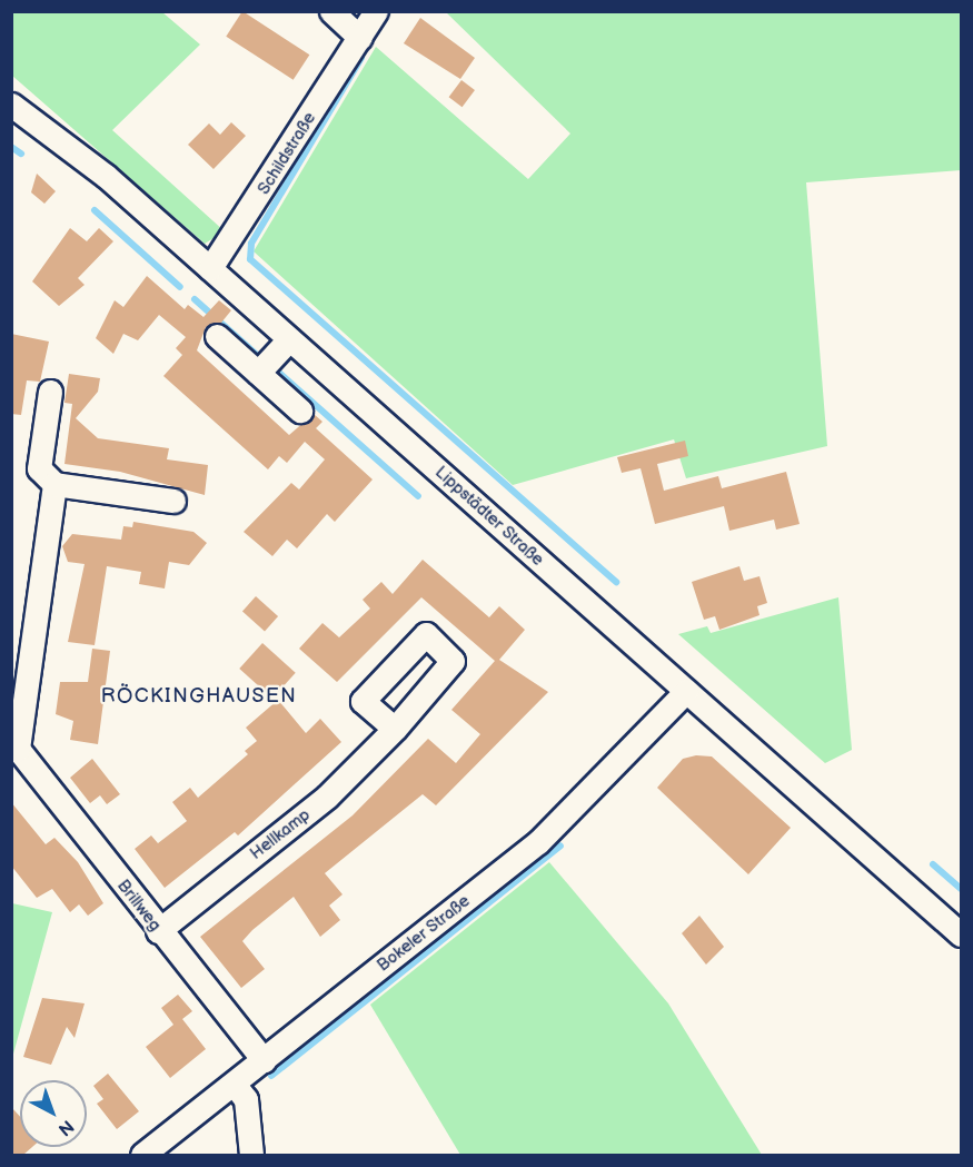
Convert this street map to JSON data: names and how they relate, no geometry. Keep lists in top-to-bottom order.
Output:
{
  "streets": {
    "street": [
      "Schildstraße",
      "Lippstädter Straße",
      "Hellkamp",
      "Brillweg",
      "Bokeler Straße"
    ]
  },
  "crossings": [
    ["Schildstraße", "Lippstädter Straße"],
    ["Lippstädter Straße", "Bokeler Straße"],
    ["Hellkamp", "Brillweg"],
    ["Brillweg", "Bokeler Straße"]
  ],
  "districts": ["RÖCKINGHAUSEN"],
  "north": "bottom right"
}
